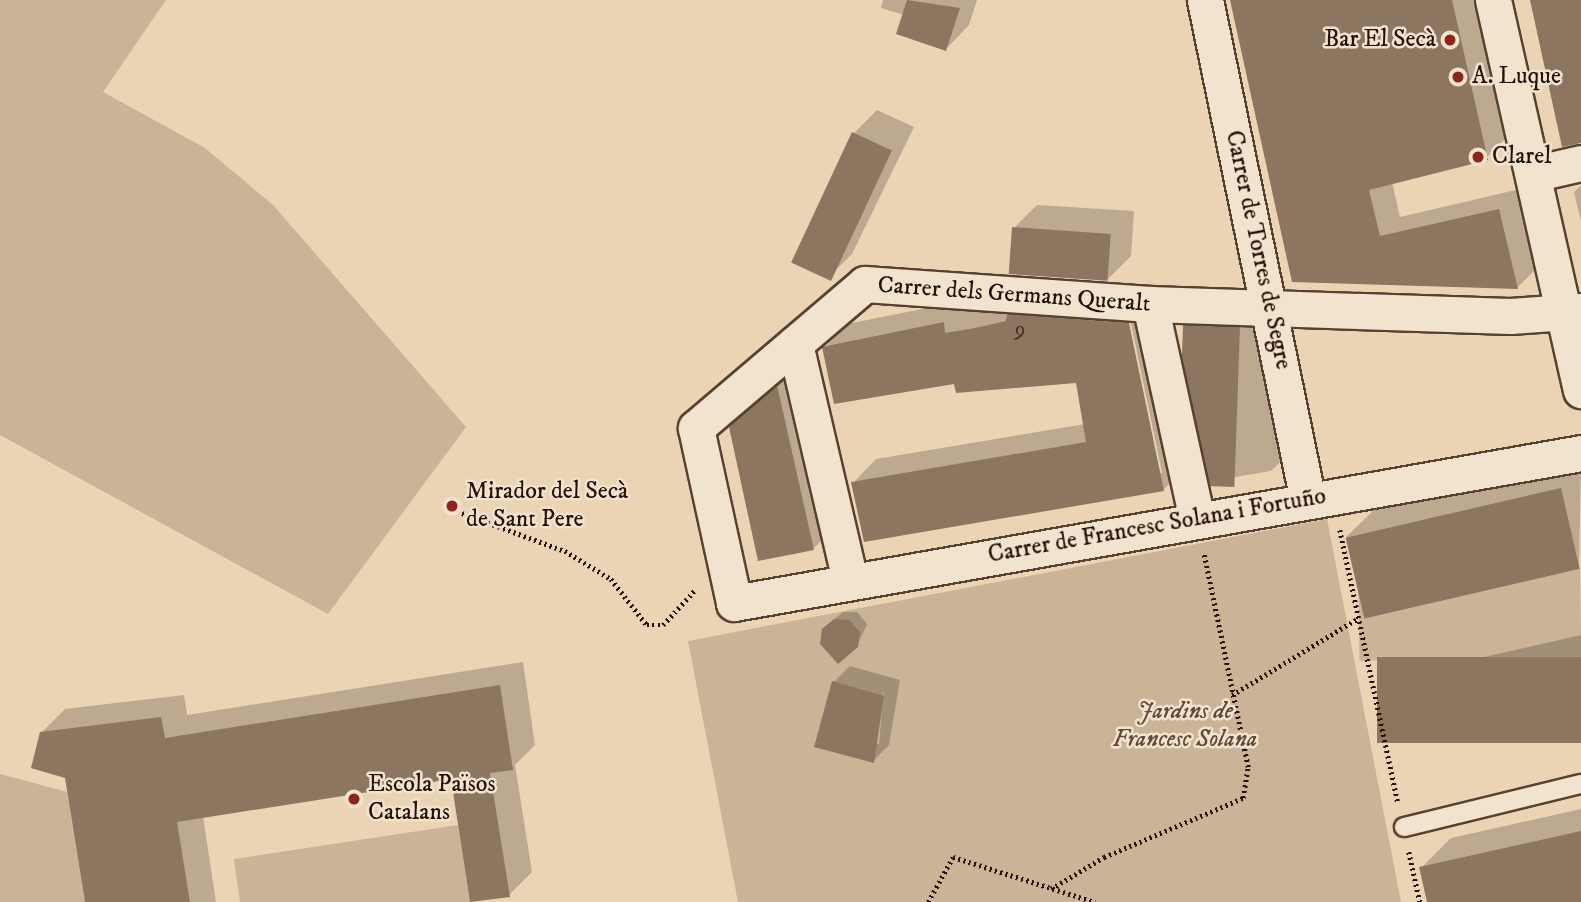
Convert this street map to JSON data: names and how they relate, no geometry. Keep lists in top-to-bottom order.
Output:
{
  "streets": {
    "street": ["Carrer de Torres de Segre", "Carrer dels Germans Queralt", "Carrer de Francesc Solana i Fortuño"]
  },
  "crossings": [
    ["Carrer de Torres de Segre", "Carrer dels Germans Queralt"],
    ["Carrer de Torres de Segre", "Carrer de Francesc Solana i Fortuño"],
    ["Carrer dels Germans Queralt", "Carrer de Francesc Solana i Fortuño"]
  ],
  "parks": ["Jardins de Francesc Solana"],
  "places": [
    "Bar El Secà",
    "A. Luque",
    "Clarel",
    "Mirador del Secà de Sant Pere",
    "Escola Països Catalans"
  ],
  "house_numbers": ["9"]
}
